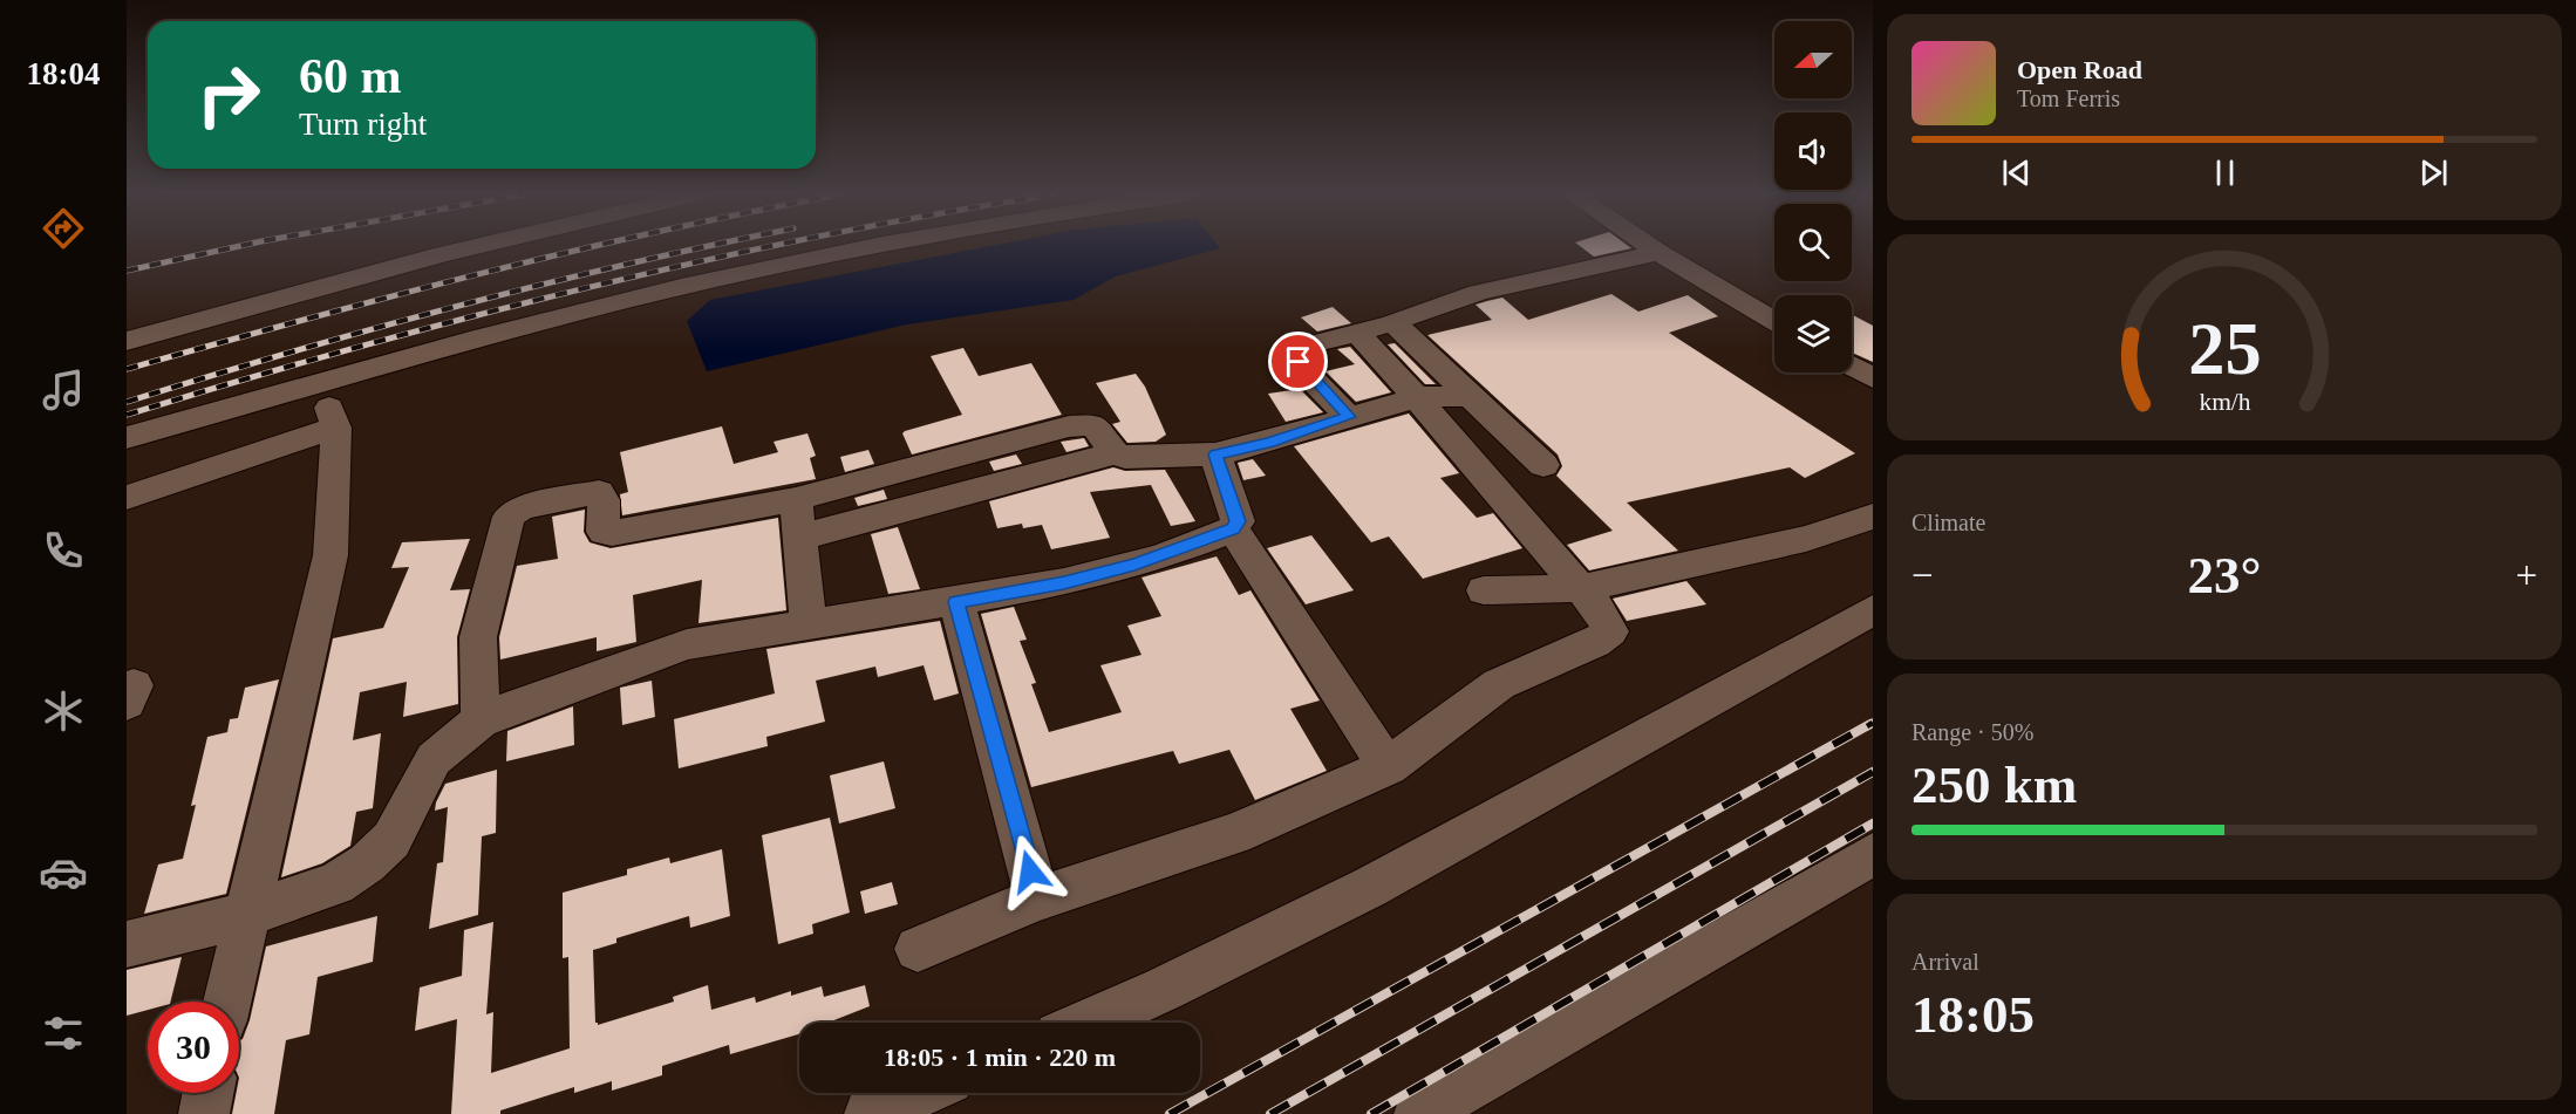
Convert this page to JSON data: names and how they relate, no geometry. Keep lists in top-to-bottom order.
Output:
{
  "north": "left",
  "page": {
    "tabs": "18:04",
    "turn": ["60 m", "Turn right"],
    "song": ["Open Road", "Tom Ferris"],
    "tile": [
      "Climate",
      ["Range · 50%", "250 km"],
      ["Arrival", "18:05"]
    ],
    "heat": ["−", "23°", "+"],
    "limit": "30",
    "trip": "18:05 · 1 min · 220 m",
    "gauge": ["25", "km/h"]
  }
}
